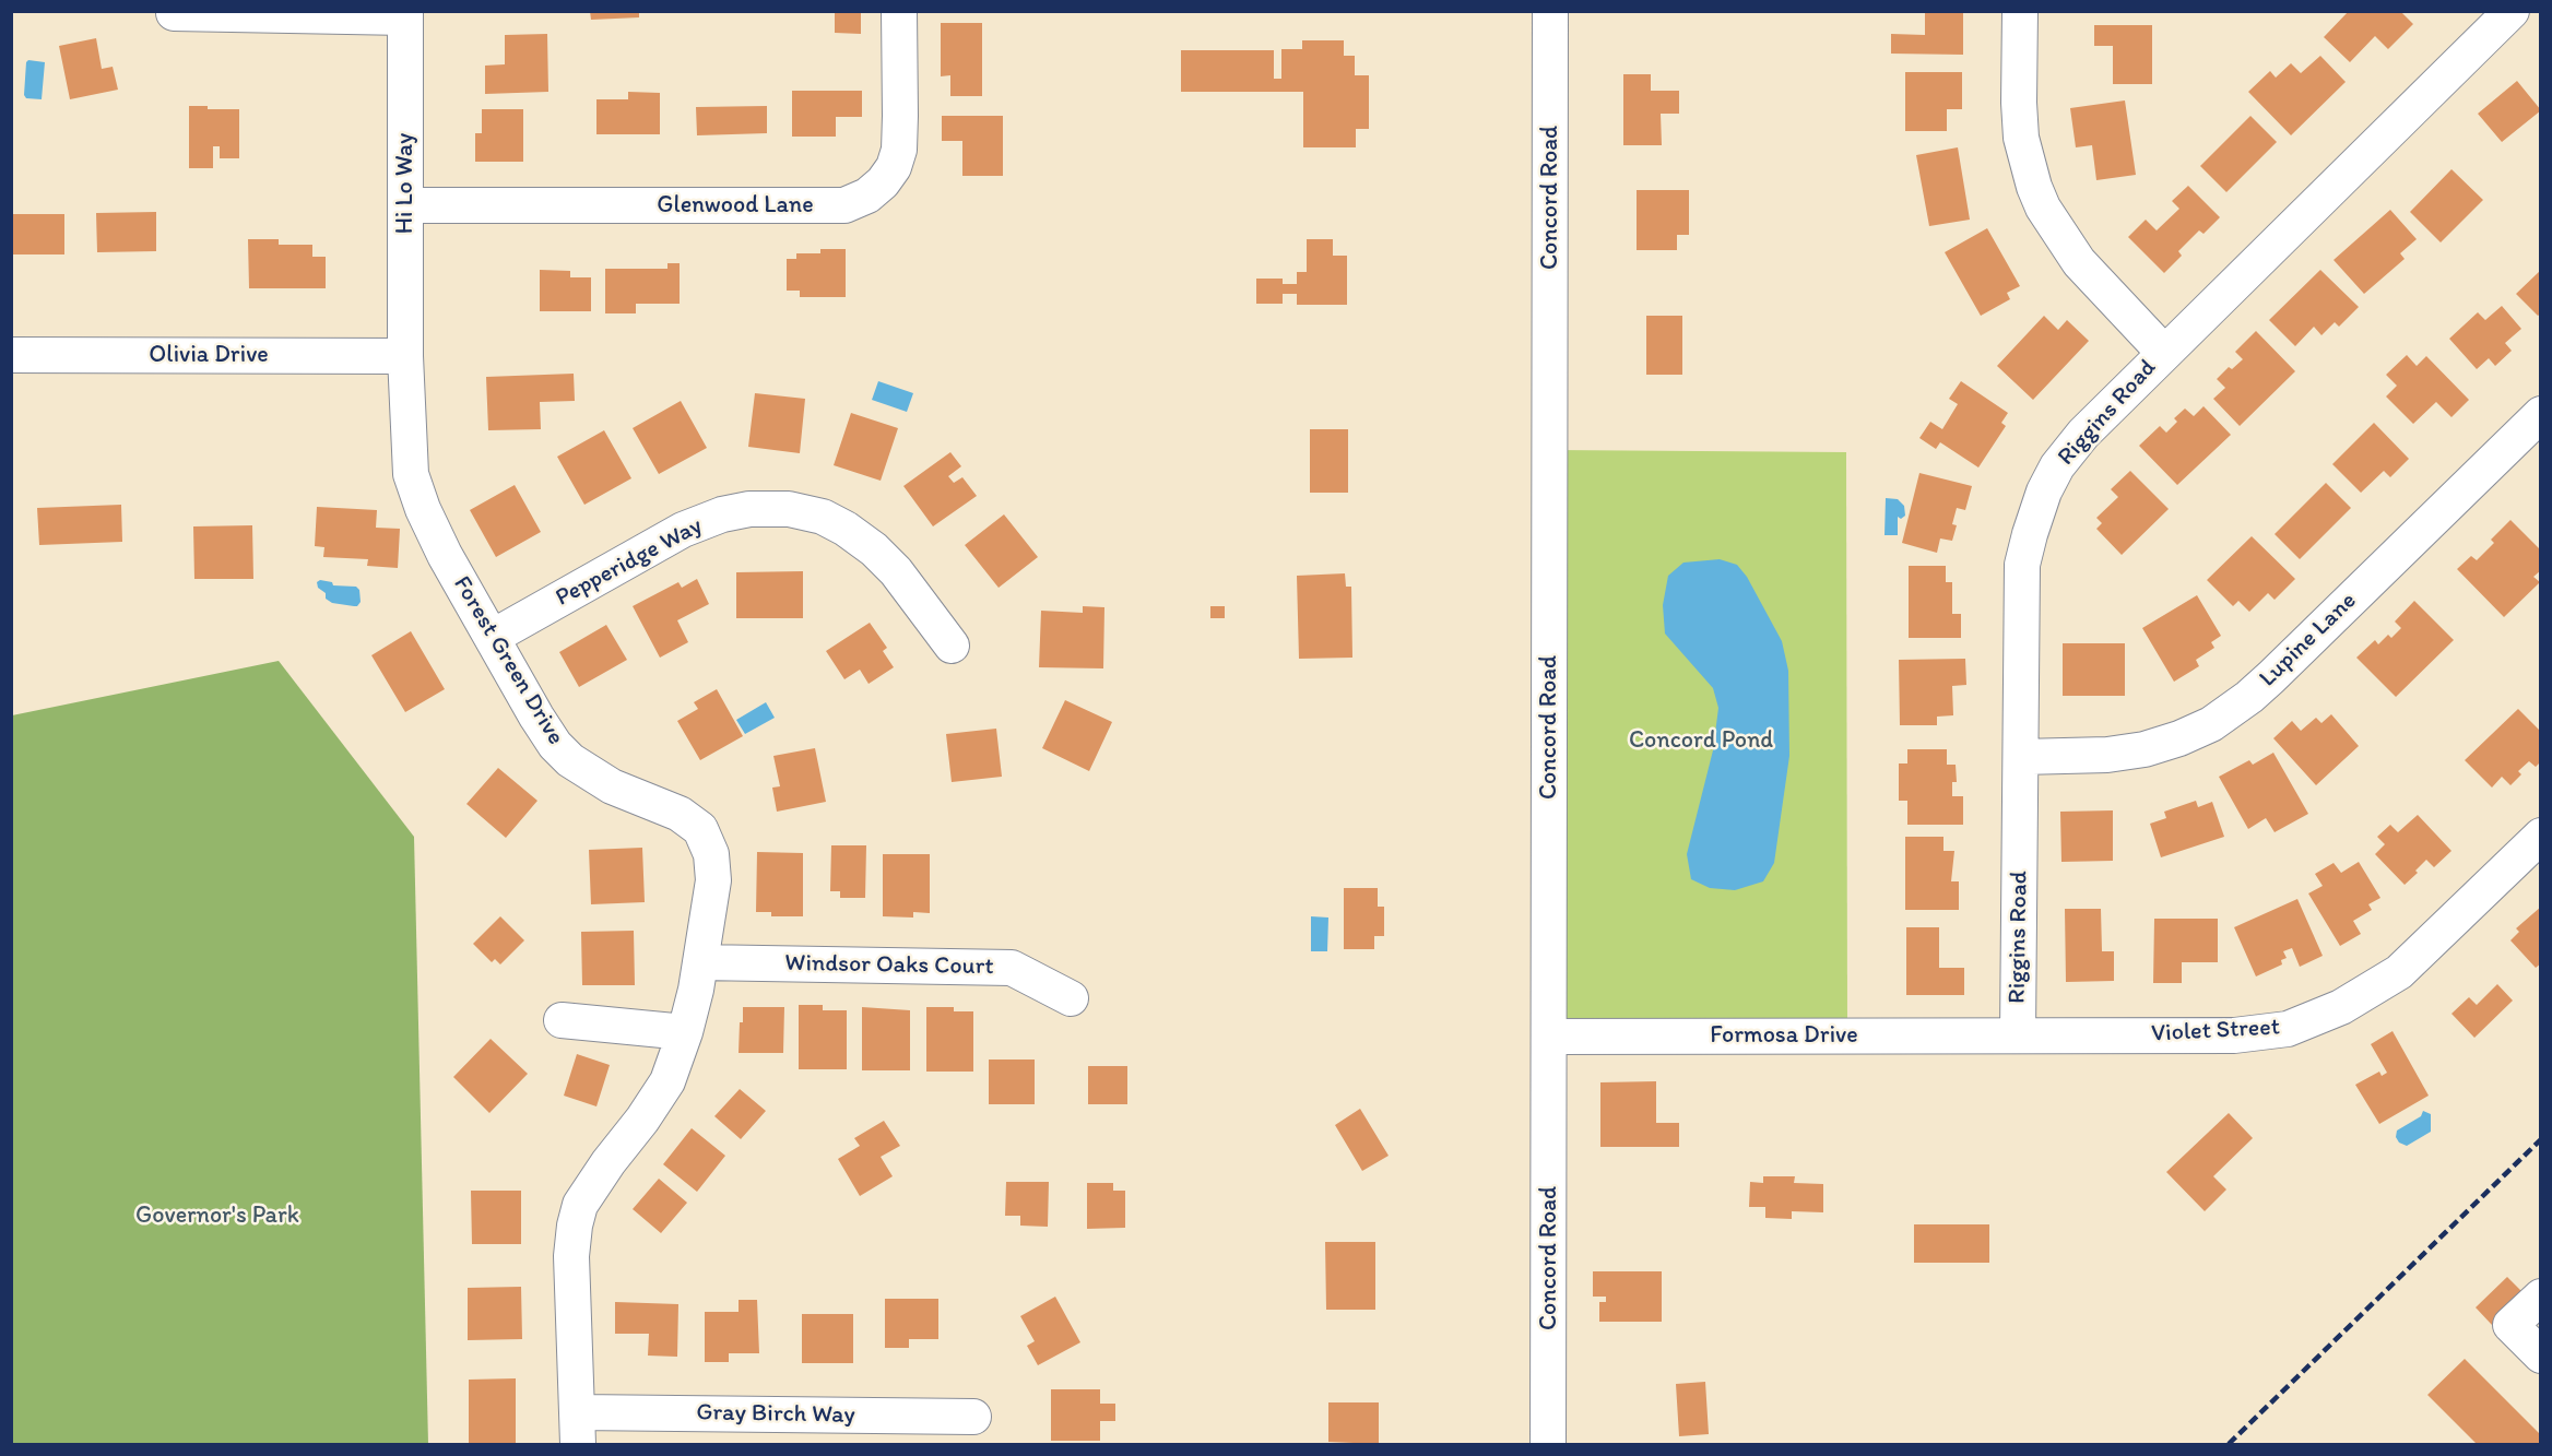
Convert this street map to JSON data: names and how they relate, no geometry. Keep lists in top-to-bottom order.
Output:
{
  "streets": {
    "street": [
      "Hi Lo Way",
      "Concord Road",
      "Glenwood Lane",
      "Olivia Drive",
      "Riggins Road",
      "Pepperidge Way",
      "Lupine Lane",
      "Forest Green Drive",
      "Windsor Oaks Court",
      "Violet Street",
      "Formosa Drive",
      "Gray Birch Way"
    ]
  },
  "crossings": [
    ["Hi Lo Way", "Glenwood Lane"],
    ["Hi Lo Way", "Olivia Drive"],
    ["Hi Lo Way", "Forest Green Drive"],
    ["Concord Road", "Formosa Drive"],
    ["Olivia Drive", "Forest Green Drive"],
    ["Riggins Road", "Lupine Lane"],
    ["Riggins Road", "Violet Street"],
    ["Riggins Road", "Formosa Drive"],
    ["Pepperidge Way", "Forest Green Drive"],
    ["Forest Green Drive", "Windsor Oaks Court"],
    ["Forest Green Drive", "Gray Birch Way"],
    ["Violet Street", "Formosa Drive"]
  ],
  "parks": ["Concord Pond", "Governor's Park"]
}
